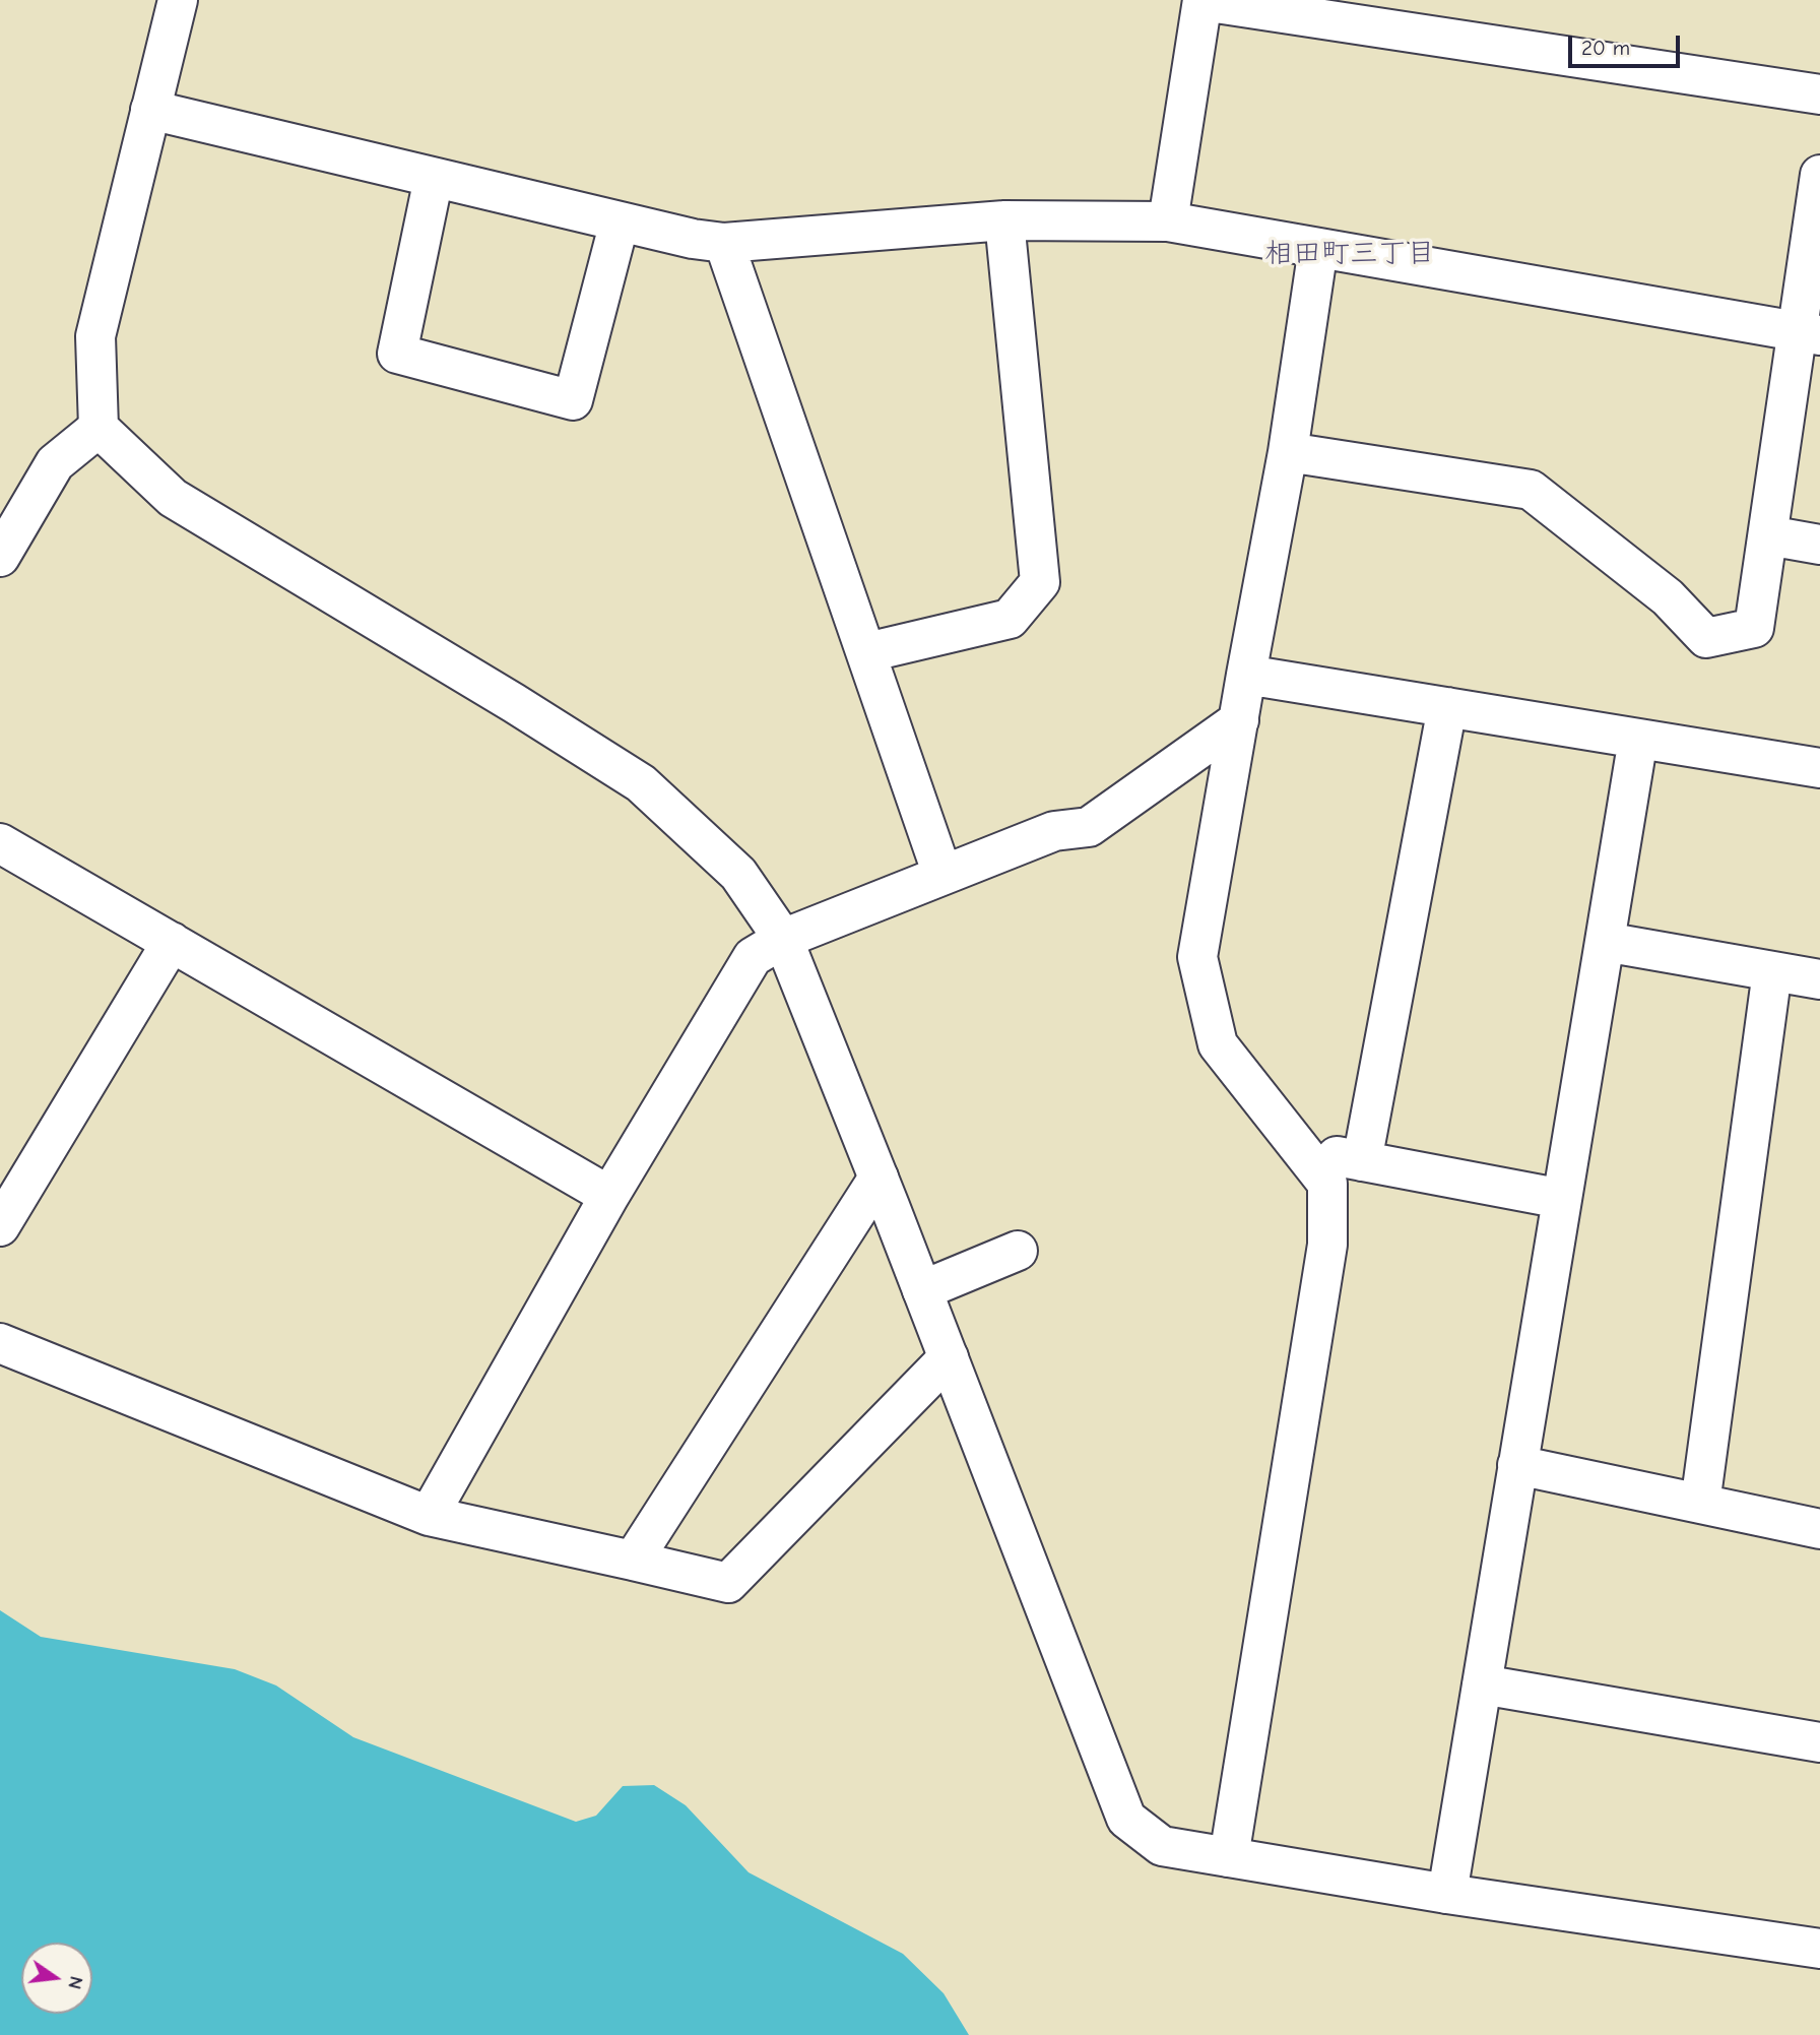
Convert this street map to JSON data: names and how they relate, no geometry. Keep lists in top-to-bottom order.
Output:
{
  "districts": ["相田町三丁目"],
  "scale_bar": "20 m",
  "north": "right"
}
